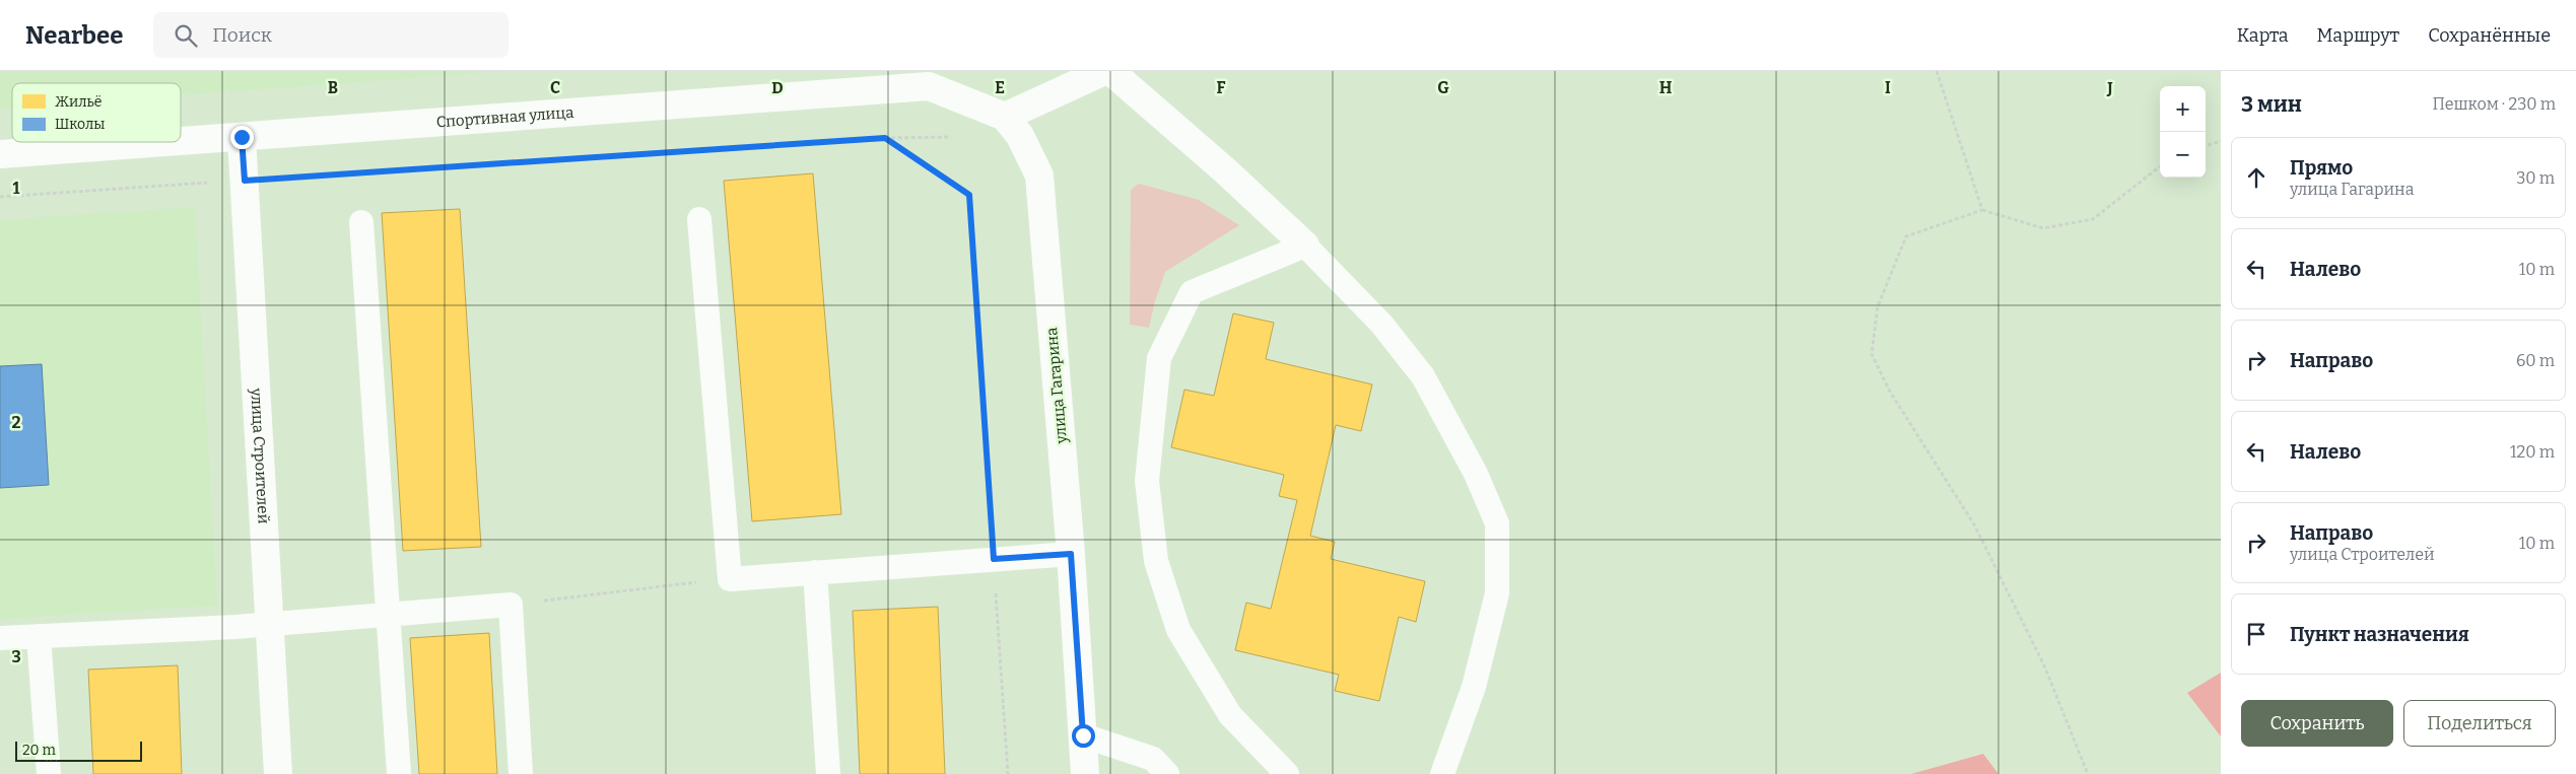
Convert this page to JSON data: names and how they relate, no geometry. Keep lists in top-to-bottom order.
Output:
{
  "streets": {
    "street": ["Спортивная улица", "улица Гагарина", "улица Строителей"]
  },
  "crossings": [
    ["Спортивная улица", "улица Гагарина"],
    ["Спортивная улица", "улица Строителей"]
  ],
  "legend": ["Жильё", "Школы"],
  "scale_bar": "20 m",
  "page": {
    "header": "Nearbee",
    "search": "Поиск",
    "nav": ["Карта", "Маршрут", "Сохранённые"],
    "heading": ["3 мин", "Пешком · 230 m"],
    "map_buttons": ["+", "−"],
    "list": [
      ["Прямо", "улица Гагарина", "30 m"],
      ["Налево", "10 m"],
      ["Направо", "60 m"],
      ["Налево", "120 m"],
      ["Направо", "улица Строителей", "10 m"],
      "Пункт назначения"
    ],
    "buttons": ["Сохранить", "Поделиться"],
    "scale": "20 m"
  },
  "grid": {
    "columns": [
      "B",
      "C",
      "D",
      "E",
      "F",
      "G",
      "H",
      "I",
      "J"
    ],
    "rows": ["1", "2", "3"]
  }
}
